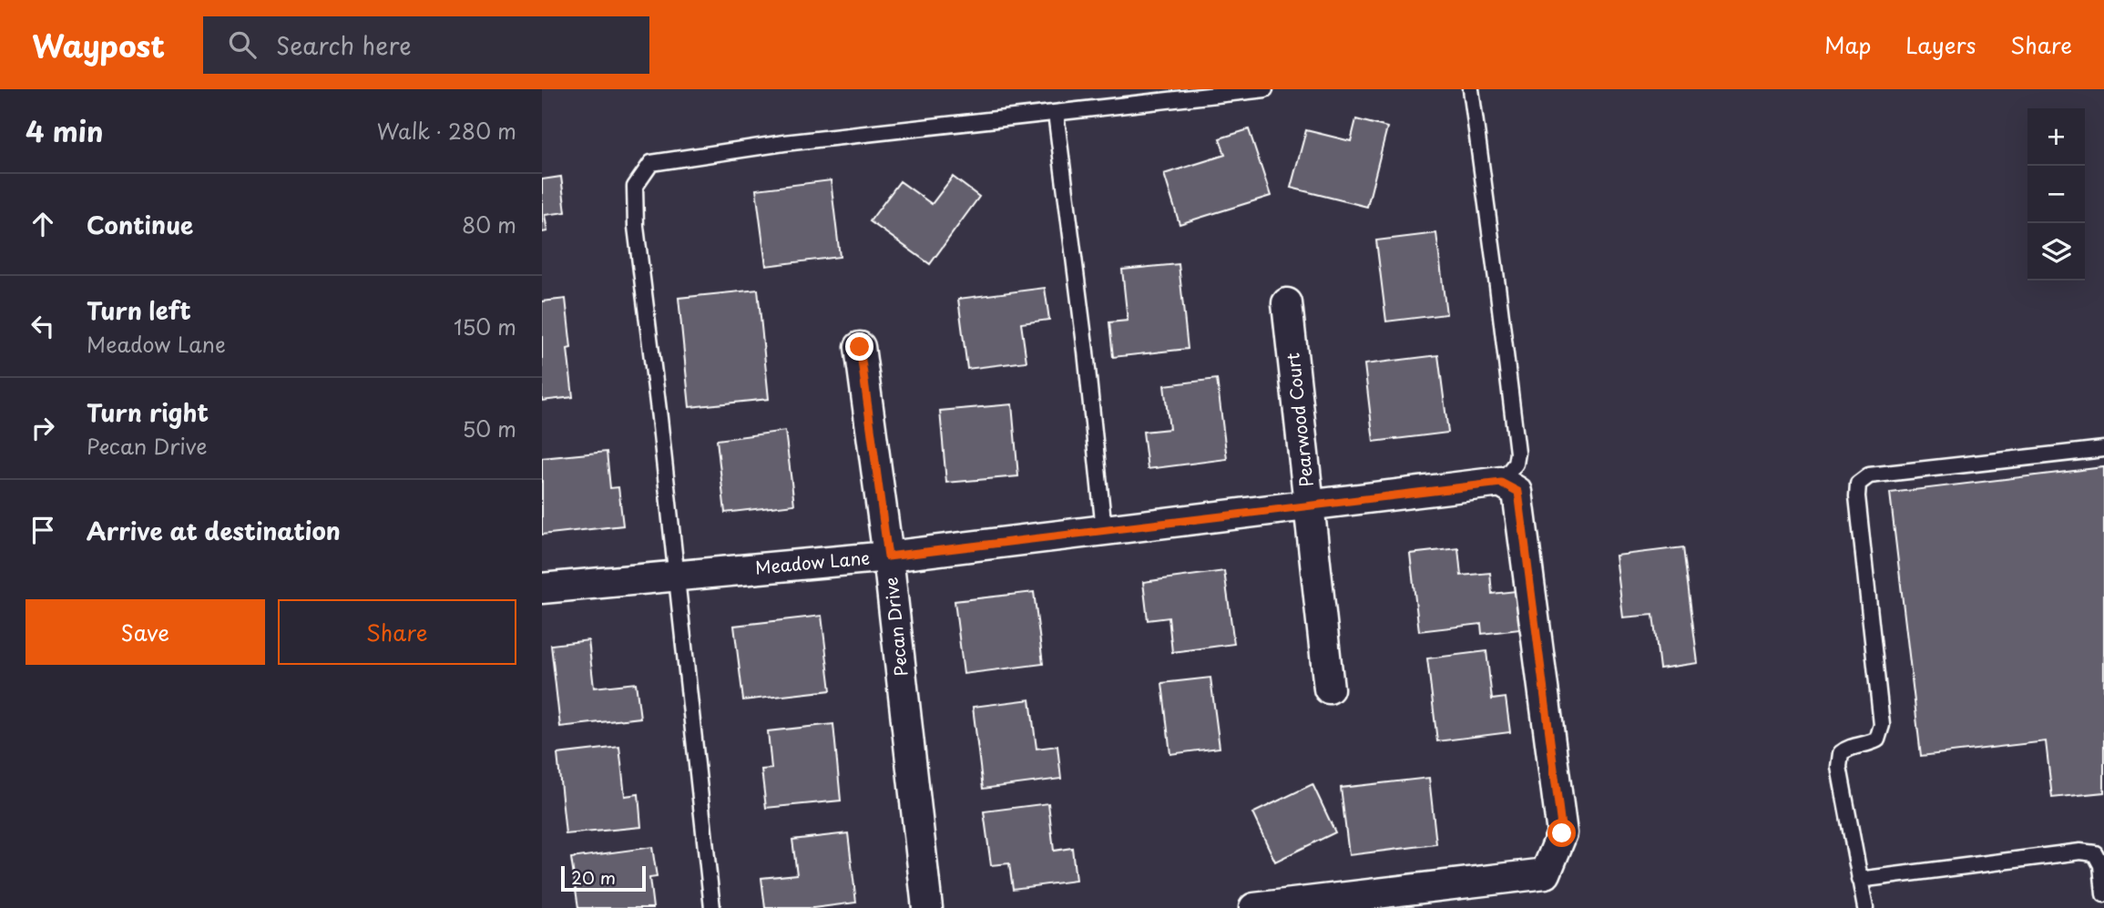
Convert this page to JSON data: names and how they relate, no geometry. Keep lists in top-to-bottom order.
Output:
{
  "streets": {
    "street": ["Pearwood Court", "Meadow Lane", "Pecan Drive"]
  },
  "crossings": [
    ["Pearwood Court", "Meadow Lane"],
    ["Meadow Lane", "Pecan Drive"]
  ],
  "scale_bar": "20 m",
  "page": {
    "header": "Waypost",
    "search": "Search here",
    "nav": ["Map", "Layers", "Share"],
    "heading": ["4 min", "Walk · 280 m"],
    "map_buttons": ["+", "−"],
    "list": [
      ["Continue", "80 m"],
      ["Turn left", "Meadow Lane", "150 m"],
      ["Turn right", "Pecan Drive", "50 m"],
      "Arrive at destination"
    ],
    "buttons": ["Save", "Share"],
    "scale": "20 m"
  }
}
